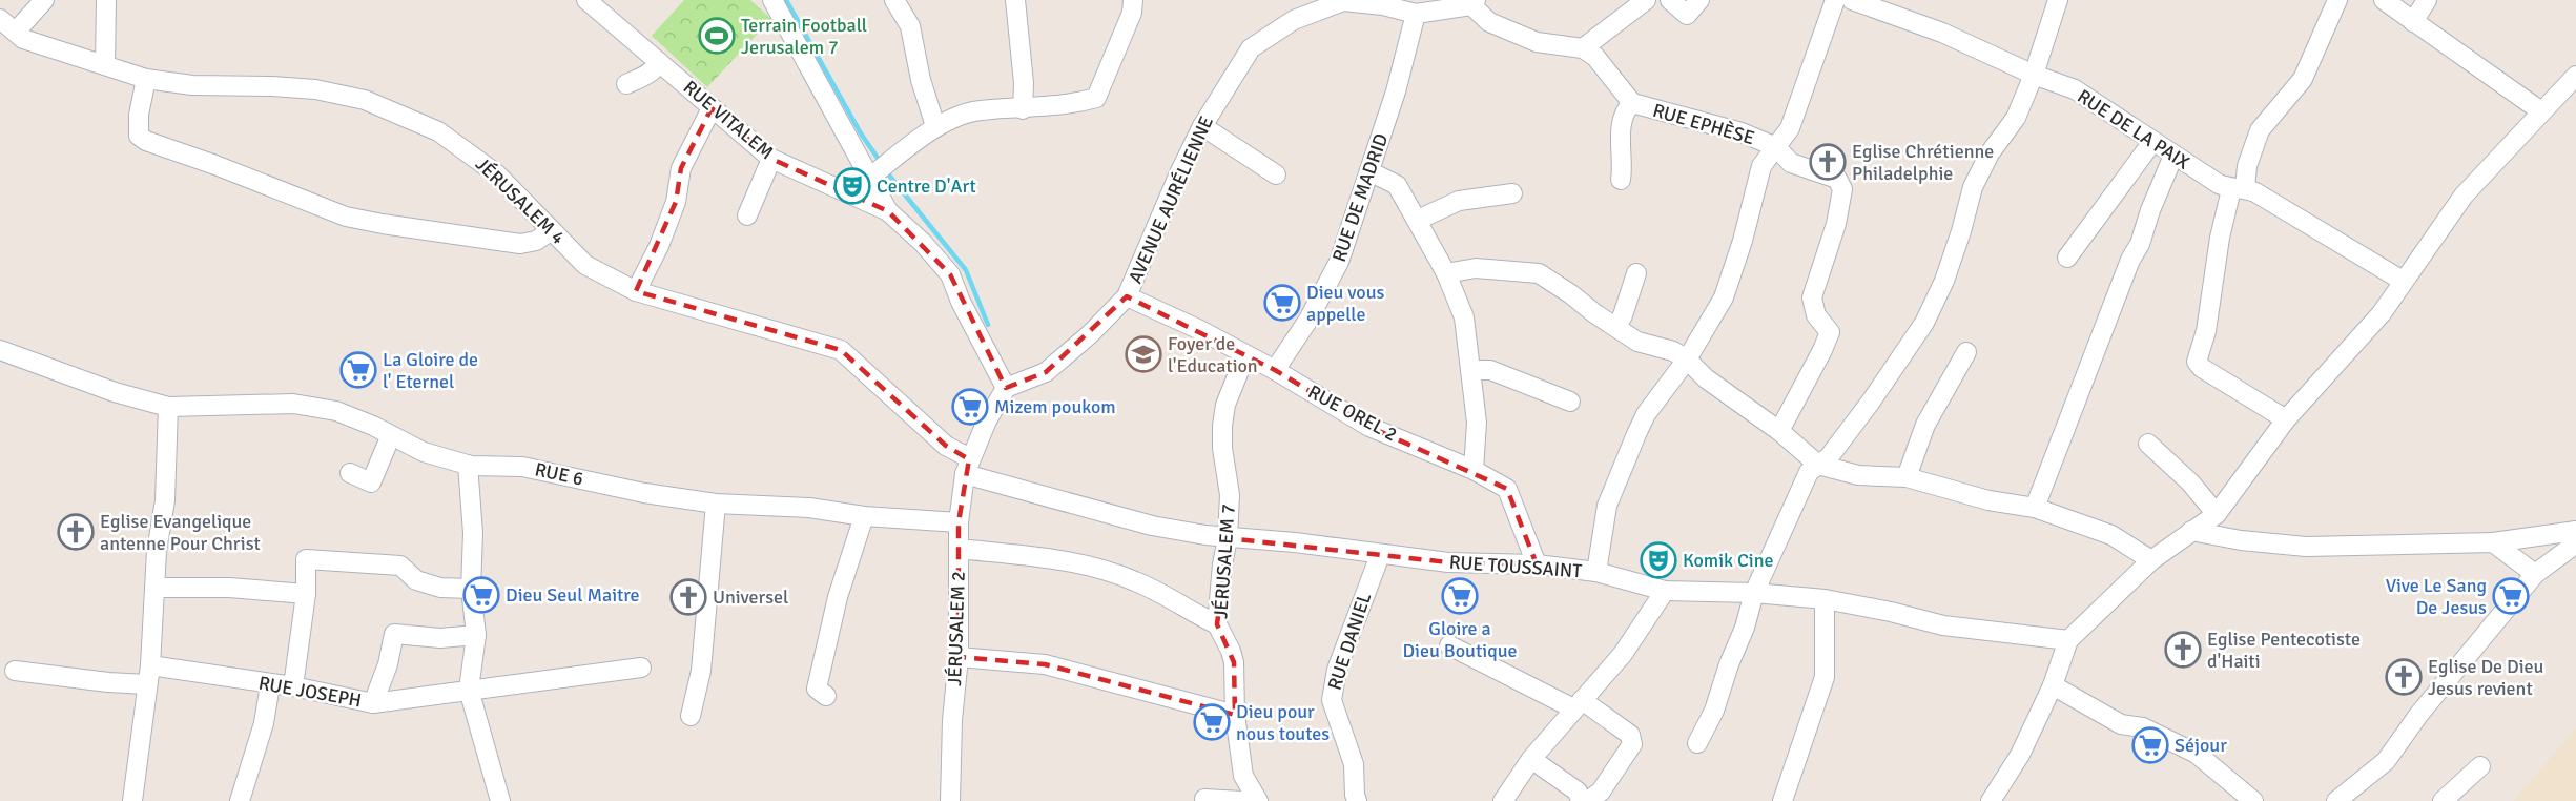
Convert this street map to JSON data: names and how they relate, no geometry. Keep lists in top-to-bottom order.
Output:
{
  "streets": {
    "street": [
      "RUE VITALEM",
      "RUE EPHÈSE",
      "RUE DE LA PAIX",
      "RUE DE MADRID",
      "AVENUE AURÉLIENNE",
      "JÉRUSALEM 4",
      "RUE OREL 2",
      "RUE 6",
      "JÉRUSALEM 7",
      "RUE TOUSSAINT",
      "JÉRUSALEM 2",
      "RUE DANIEL",
      "RUE JOSEPH"
    ]
  },
  "crossings": [
    ["RUE DE MADRID", "AVENUE AURÉLIENNE"],
    ["RUE DE MADRID", "RUE OREL 2"],
    ["AVENUE AURÉLIENNE", "RUE OREL 2"],
    ["JÉRUSALEM 4", "RUE TOUSSAINT"],
    ["JÉRUSALEM 4", "JÉRUSALEM 2"],
    ["RUE OREL 2", "JÉRUSALEM 7"],
    ["RUE OREL 2", "RUE TOUSSAINT"],
    ["RUE 6", "JÉRUSALEM 2"],
    ["JÉRUSALEM 7", "RUE TOUSSAINT"],
    ["RUE TOUSSAINT", "JÉRUSALEM 2"],
    ["RUE TOUSSAINT", "RUE DANIEL"]
  ],
  "places": {
    "sports": ["Terrain Football Jerusalem 7"],
    "church": [
      "Eglise Chrétienne Philadelphie",
      "Eglise Evangelique antenne Pour Christ",
      "Universel",
      "Eglise Pentecotiste d'Haiti",
      "Eglise De Dieu Jesus revient"
    ],
    "theatre": ["Centre D'Art", "Komik Cine"],
    "supermarket": [
      "Dieu vous appelle",
      "La Gloire de l' Eternel",
      "Mizem poukom",
      "Dieu Seul Maitre",
      "Gloire a Dieu Boutique",
      "Vive Le Sang De Jesus",
      "Dieu pour nous toutes",
      "Séjour"
    ],
    "school or university": ["Foyer de l'Education"]
  }
}
